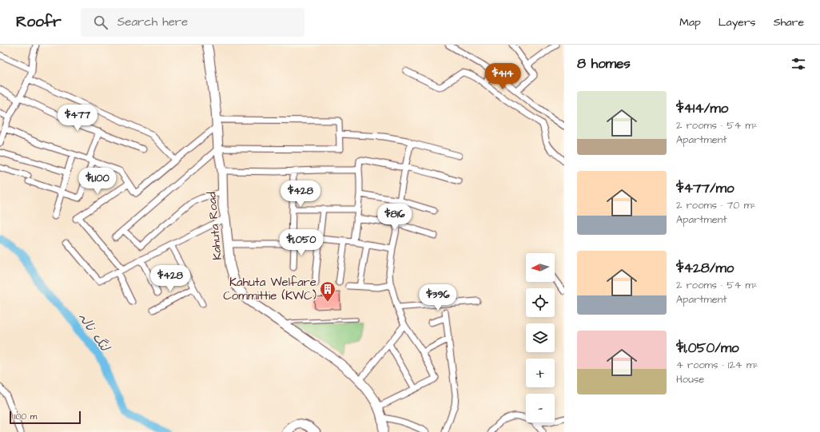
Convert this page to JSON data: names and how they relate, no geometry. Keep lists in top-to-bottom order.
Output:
{
  "streets": {
    "highway": ["Kahuta Road"]
  },
  "water": ["لنگ نالہ"],
  "places": {
    "building": ["Kahuta Welfare Committie (KWC)"]
  },
  "scale_bar": "100 m",
  "north": "left",
  "page": {
    "header": "Roofr",
    "search": "Search here",
    "nav": ["Map", "Layers", "Share"],
    "heading": "8 homes",
    "price": [
      "$414",
      "$477",
      "$1,100",
      "$428",
      "$816",
      "$1,050",
      "$428",
      "$396"
    ],
    "list": [
      {
        "name": "$414/mo",
        "note": "2 rooms · 54 m² · Apartment"
      },
      {
        "name": "$477/mo",
        "note": "2 rooms · 70 m² · Apartment"
      },
      {
        "name": "$428/mo",
        "note": "2 rooms · 54 m² · Apartment"
      },
      {
        "name": "$1,050/mo",
        "note": "4 rooms · 124 m² · House"
      }
    ],
    "map_buttons": ["+", "−"],
    "scale": "100 m"
  }
}
